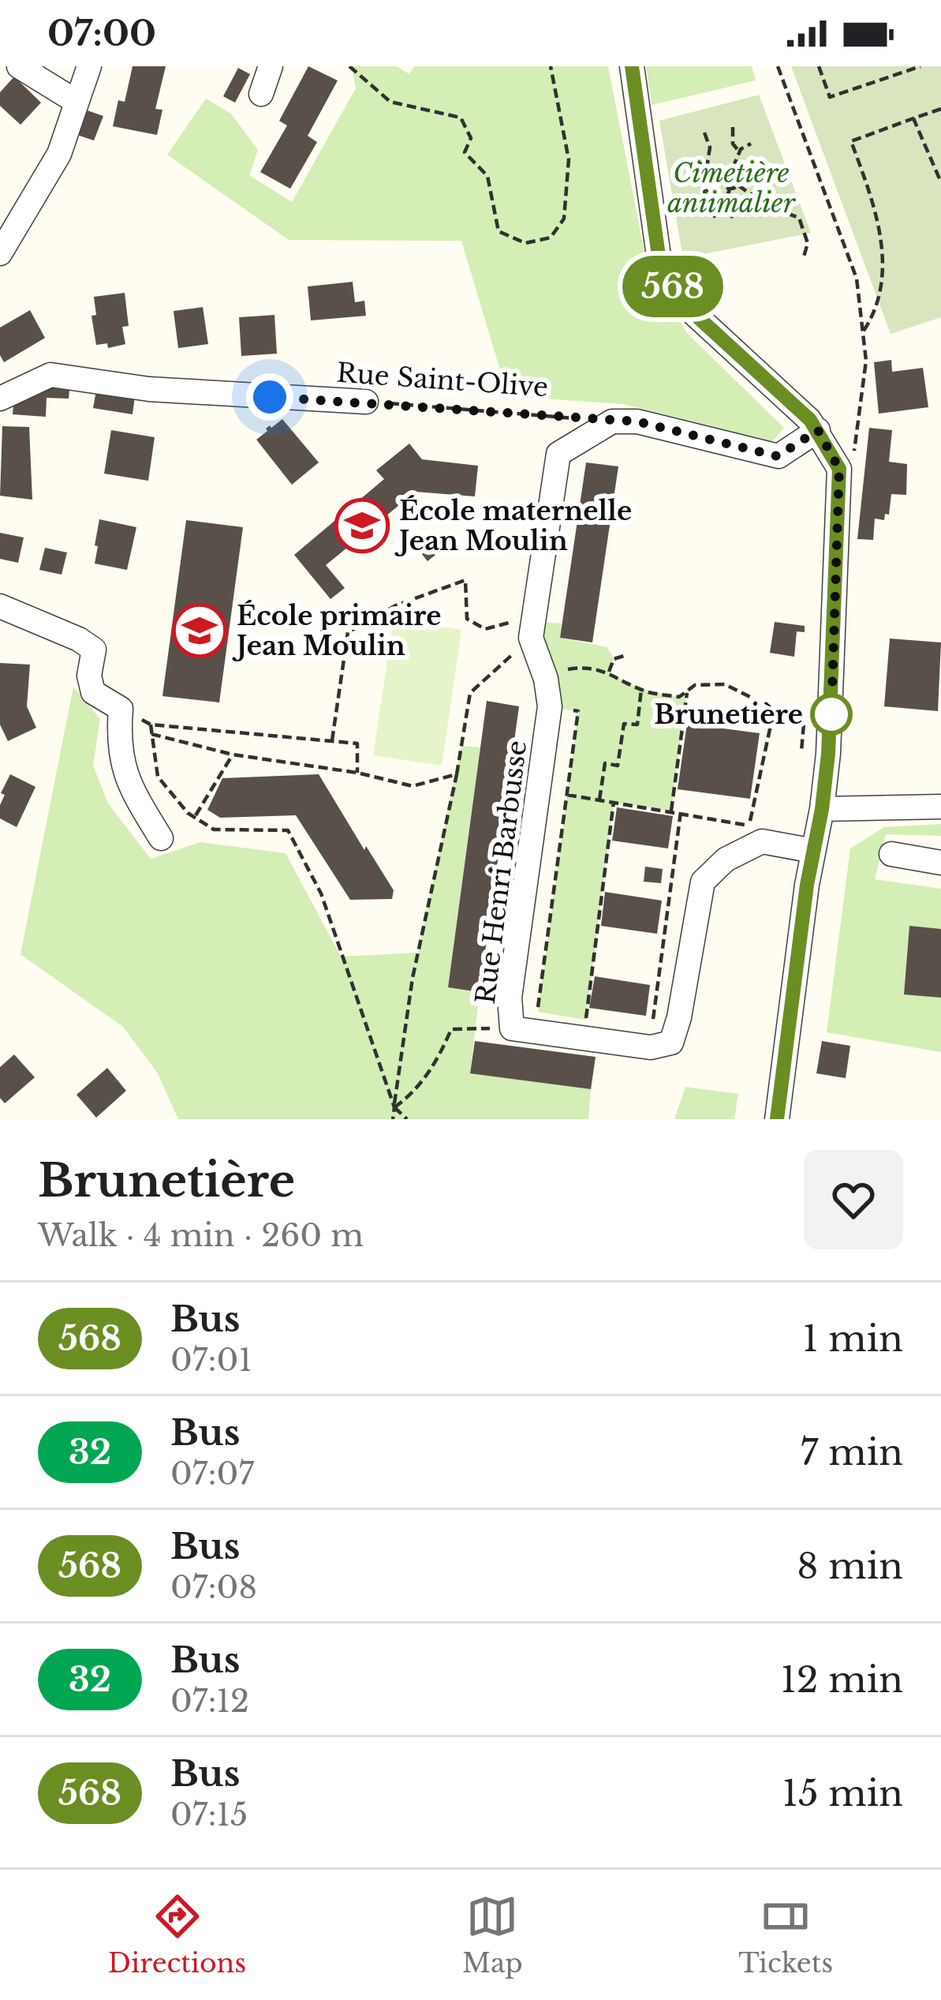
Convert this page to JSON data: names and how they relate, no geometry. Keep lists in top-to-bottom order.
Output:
{
  "streets": {
    "street": ["Rue Saint-Olive", "Rue Henri Barbusse"]
  },
  "crossings": [
    ["Rue Saint-Olive", "Rue Henri Barbusse"]
  ],
  "parks": ["Cimetière aniimalier"],
  "places": {
    "school or university": ["École maternelle Jean Moulin", "École primaire Jean Moulin"],
    "other": ["Brunetière"]
  },
  "lines": ["bus line 568"],
  "page": {
    "status": "07:00",
    "on_map": "568",
    "heading": ["Brunetière", "Walk · 4 min · 260 m"],
    "list": [
      {
        "mark": "568",
        "name": "Bus",
        "note": "07:01",
        "value": "1 min"
      },
      {
        "mark": "32",
        "name": "Bus",
        "note": "07:07",
        "value": "7 min"
      },
      {
        "mark": "568",
        "name": "Bus",
        "note": "07:08",
        "value": "8 min"
      },
      {
        "mark": "32",
        "name": "Bus",
        "note": "07:12",
        "value": "12 min"
      },
      {
        "mark": "568",
        "name": "Bus",
        "note": "07:15",
        "value": "15 min"
      }
    ],
    "tabs": ["Directions", "Map", "Tickets"]
  }
}
